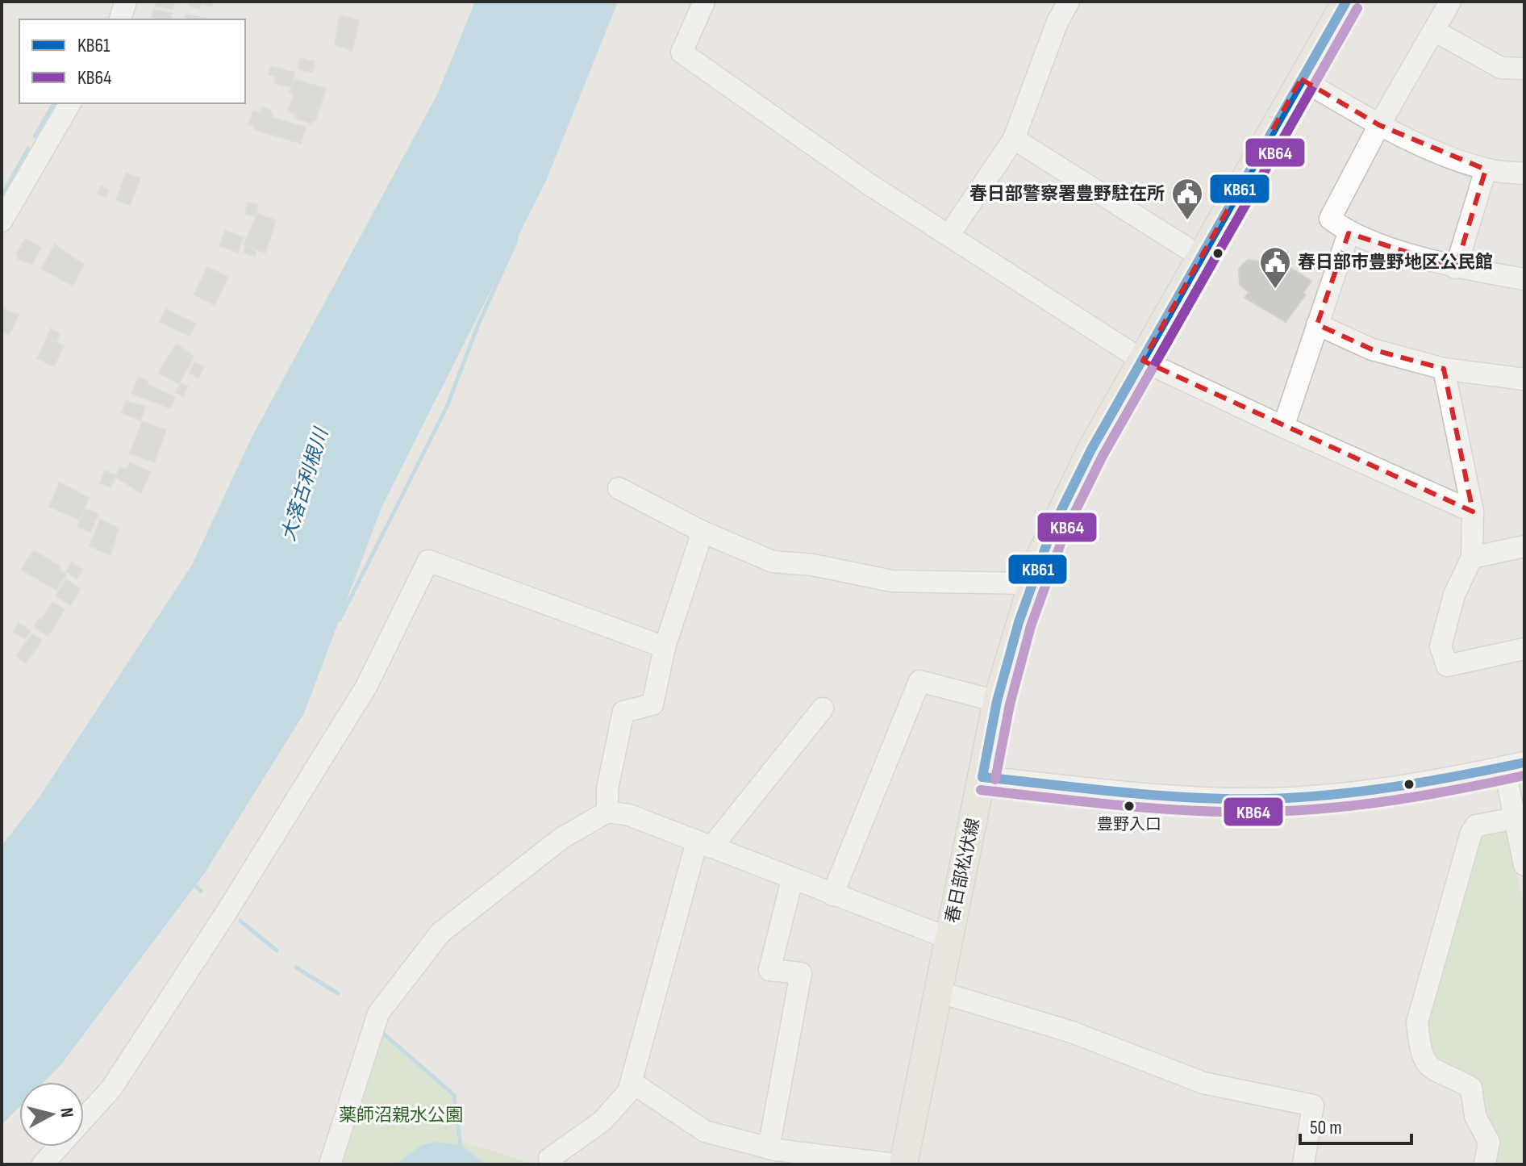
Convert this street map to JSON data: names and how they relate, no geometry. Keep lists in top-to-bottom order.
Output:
{
  "streets": {
    "main road": ["春日部松伏線"]
  },
  "water": ["大落古利根川"],
  "parks": ["薬師沼親水公園"],
  "places": {
    "public building": ["春日部警察署豊野駐在所", "春日部市豊野地区公民館"],
    "other": ["豊野入口"]
  },
  "lines": ["transit line KB61", "transit line KB64"],
  "legend": ["KB61", "KB64"],
  "scale_bar": "50 m",
  "north": "right"
}
